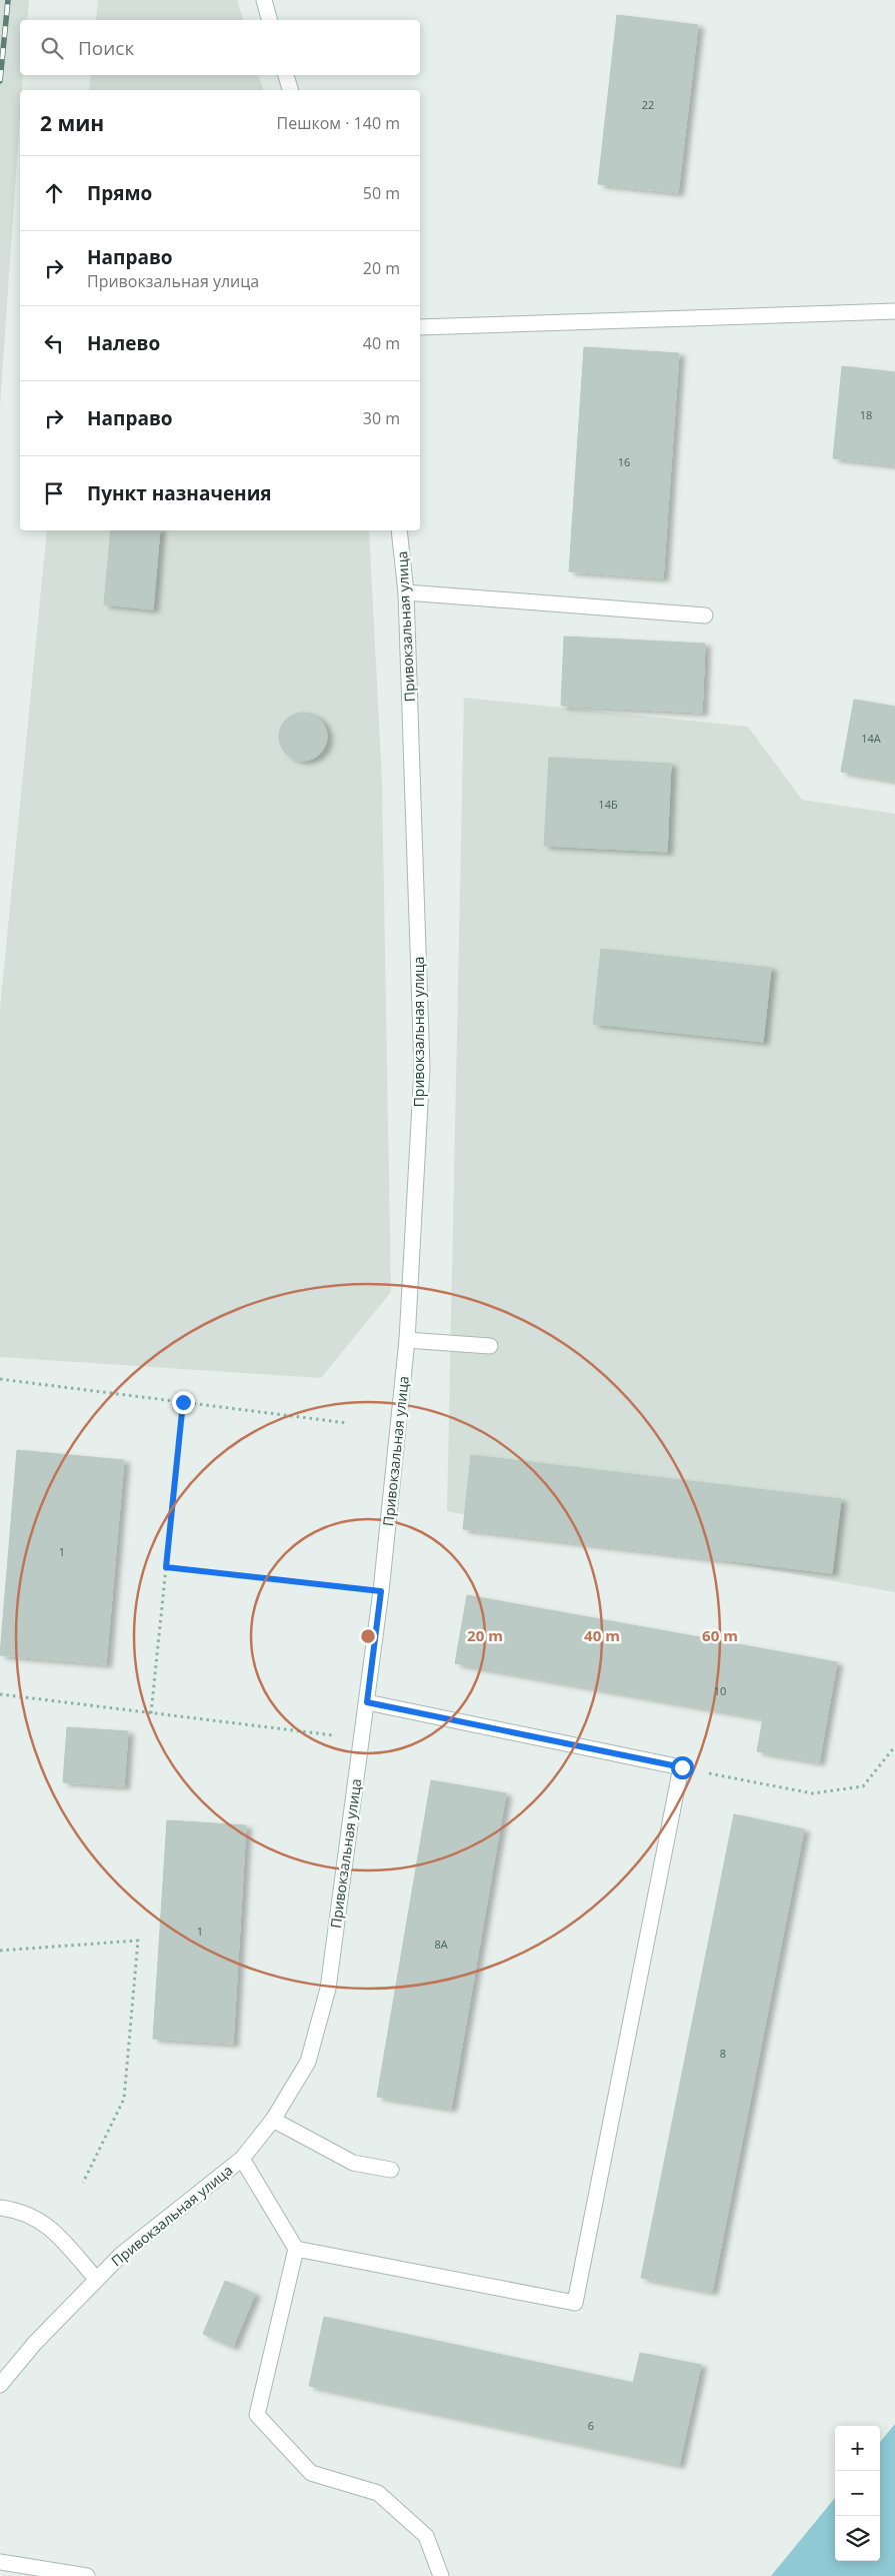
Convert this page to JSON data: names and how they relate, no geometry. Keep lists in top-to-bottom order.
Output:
{
  "streets": {
    "main road": ["Привокзальная улица"]
  },
  "house_numbers": [
    "22",
    "18",
    "16",
    "14А",
    "14Б",
    "1",
    "10",
    "1",
    "8А",
    "8",
    "6"
  ],
  "page": {
    "search": "Поиск",
    "heading": ["2 мин", "Пешком · 140 m"],
    "list": [
      ["Прямо", "50 m"],
      ["Направо", "Привокзальная улица", "20 m"],
      ["Налево", "40 m"],
      ["Направо", "30 m"],
      "Пункт назначения"
    ],
    "map_buttons": ["+", "−"]
  },
  "rings": ["20 m", "40 m", "60 m"]
}
